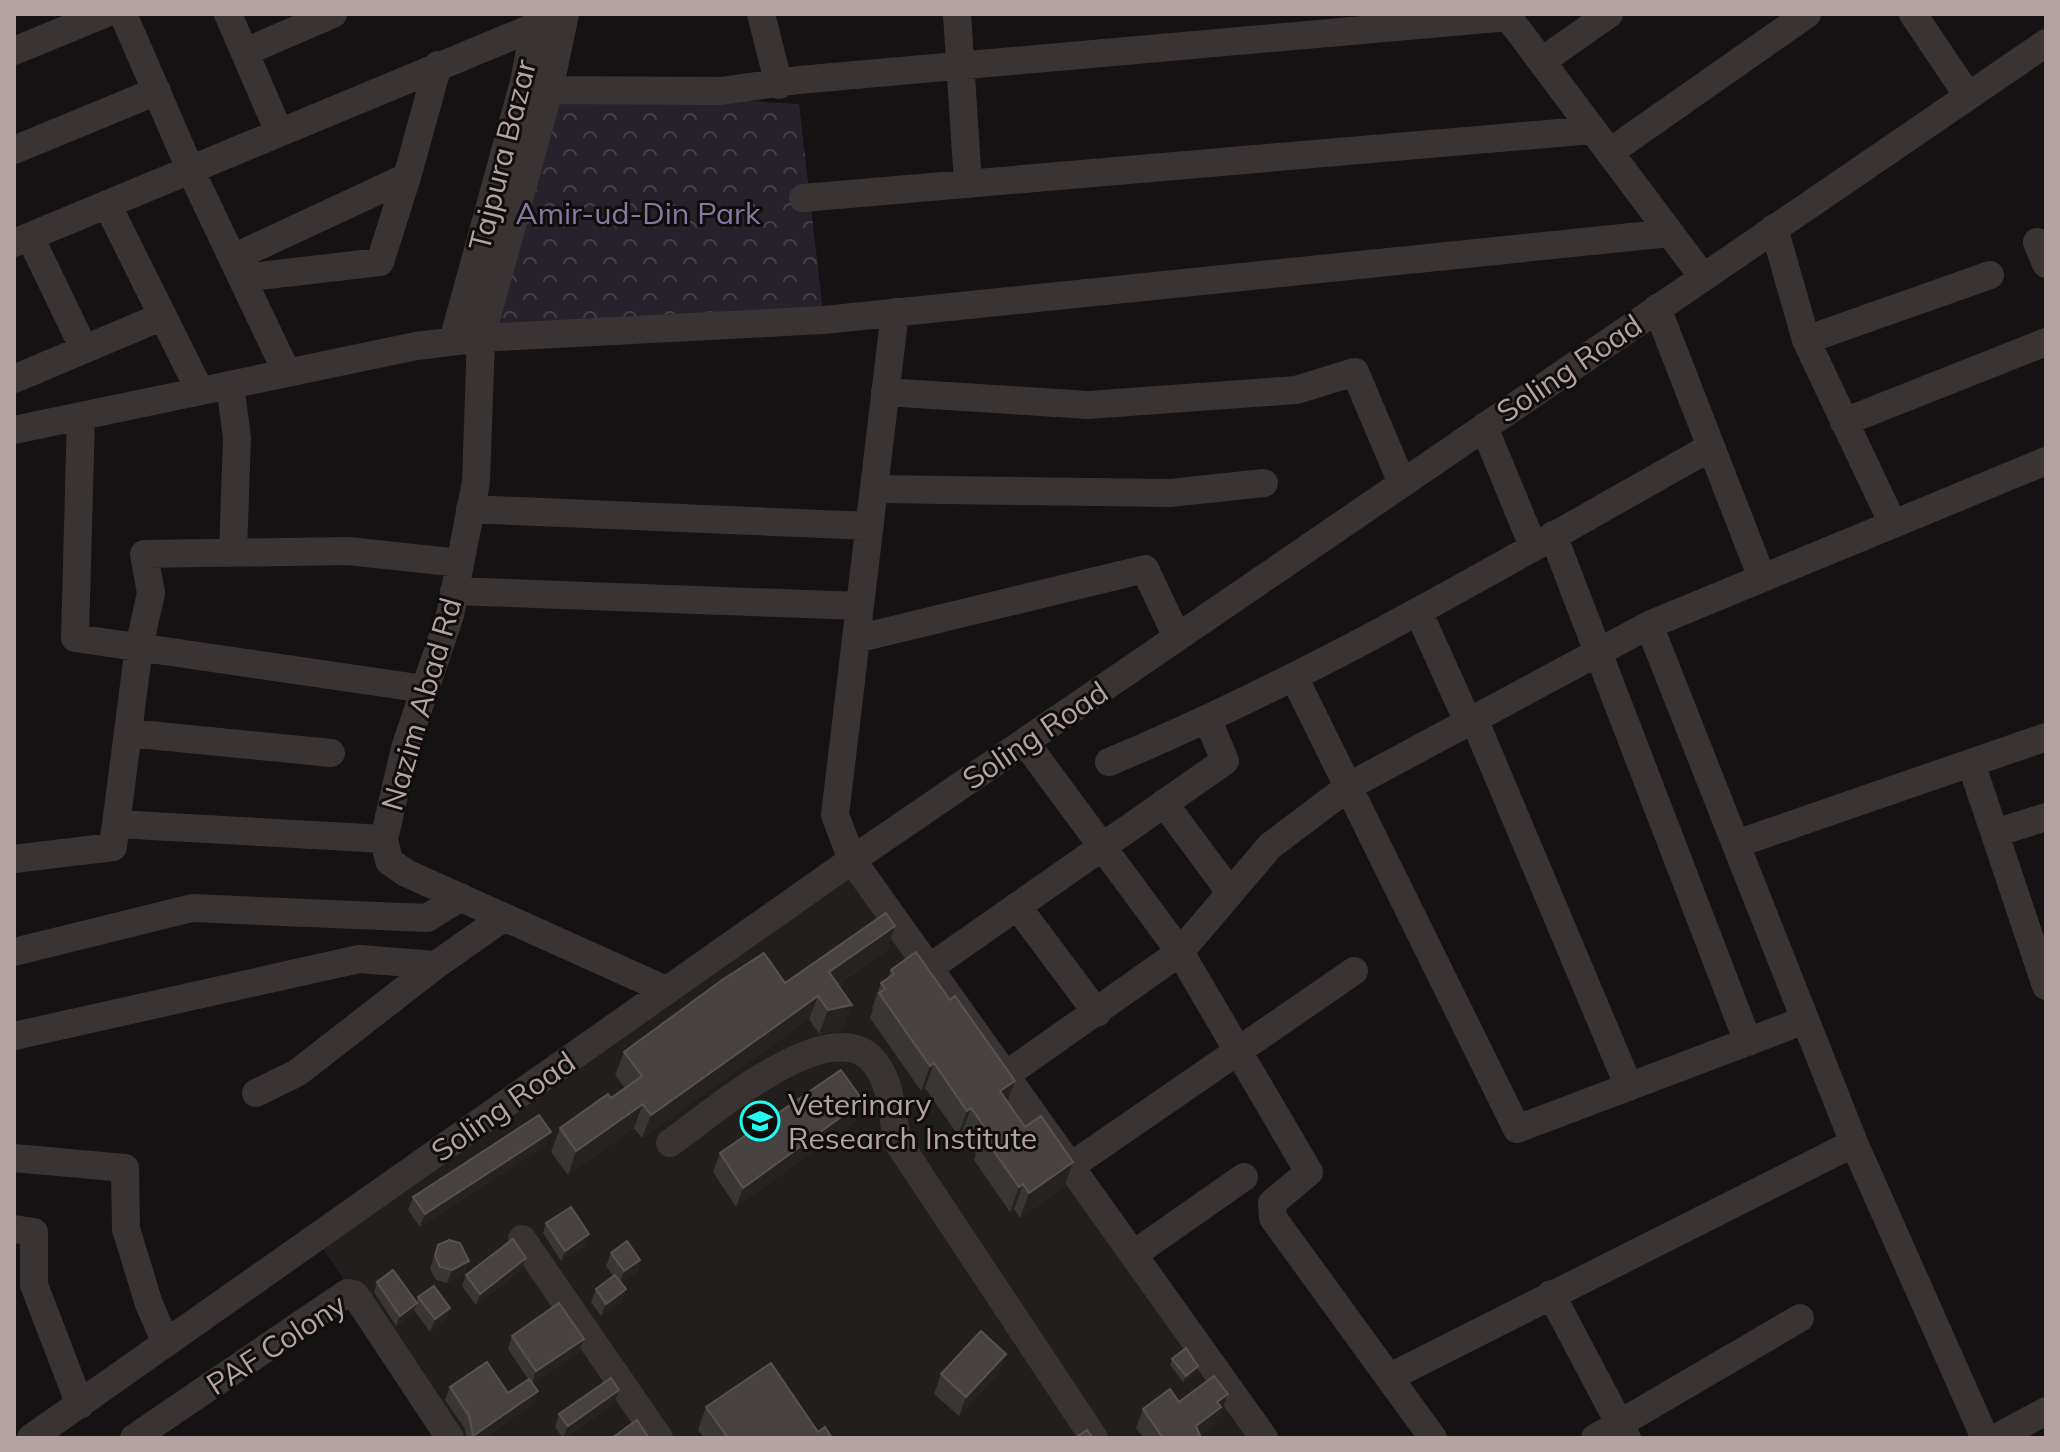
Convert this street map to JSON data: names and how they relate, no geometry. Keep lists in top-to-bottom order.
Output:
{
  "streets": {
    "street": [
      "Tajpura Bazar",
      "Soling Road",
      "Nazim Abad Rd",
      "PAF Colony"
    ]
  },
  "crossings": [
    ["Tajpura Bazar", "Nazim Abad Rd"],
    ["Soling Road", "Nazim Abad Rd"]
  ],
  "parks": ["Amir-ud-Din Park"],
  "places": {
    "school or university": ["Veterinary Research Institute"]
  }
}
